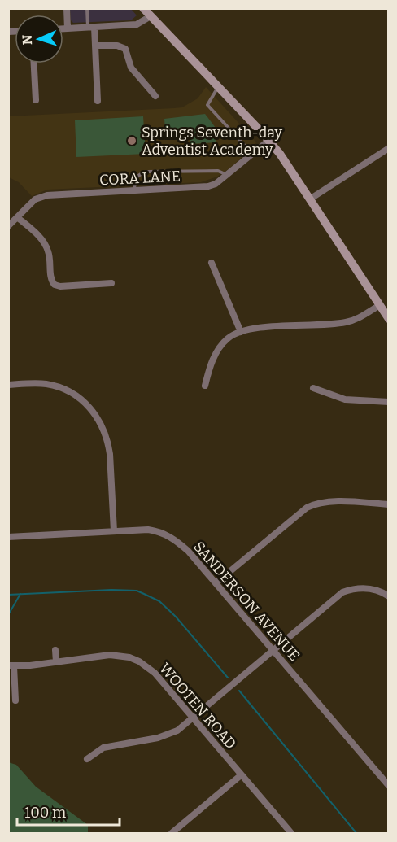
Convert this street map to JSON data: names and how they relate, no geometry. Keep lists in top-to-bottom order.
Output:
{
  "streets": {
    "street": ["CORA LANE", "SANDERSON AVENUE", "WOOTEN ROAD"]
  },
  "places": ["Springs Seventh-day Adventist Academy"],
  "scale_bar": "100 m",
  "north": "left"
}
